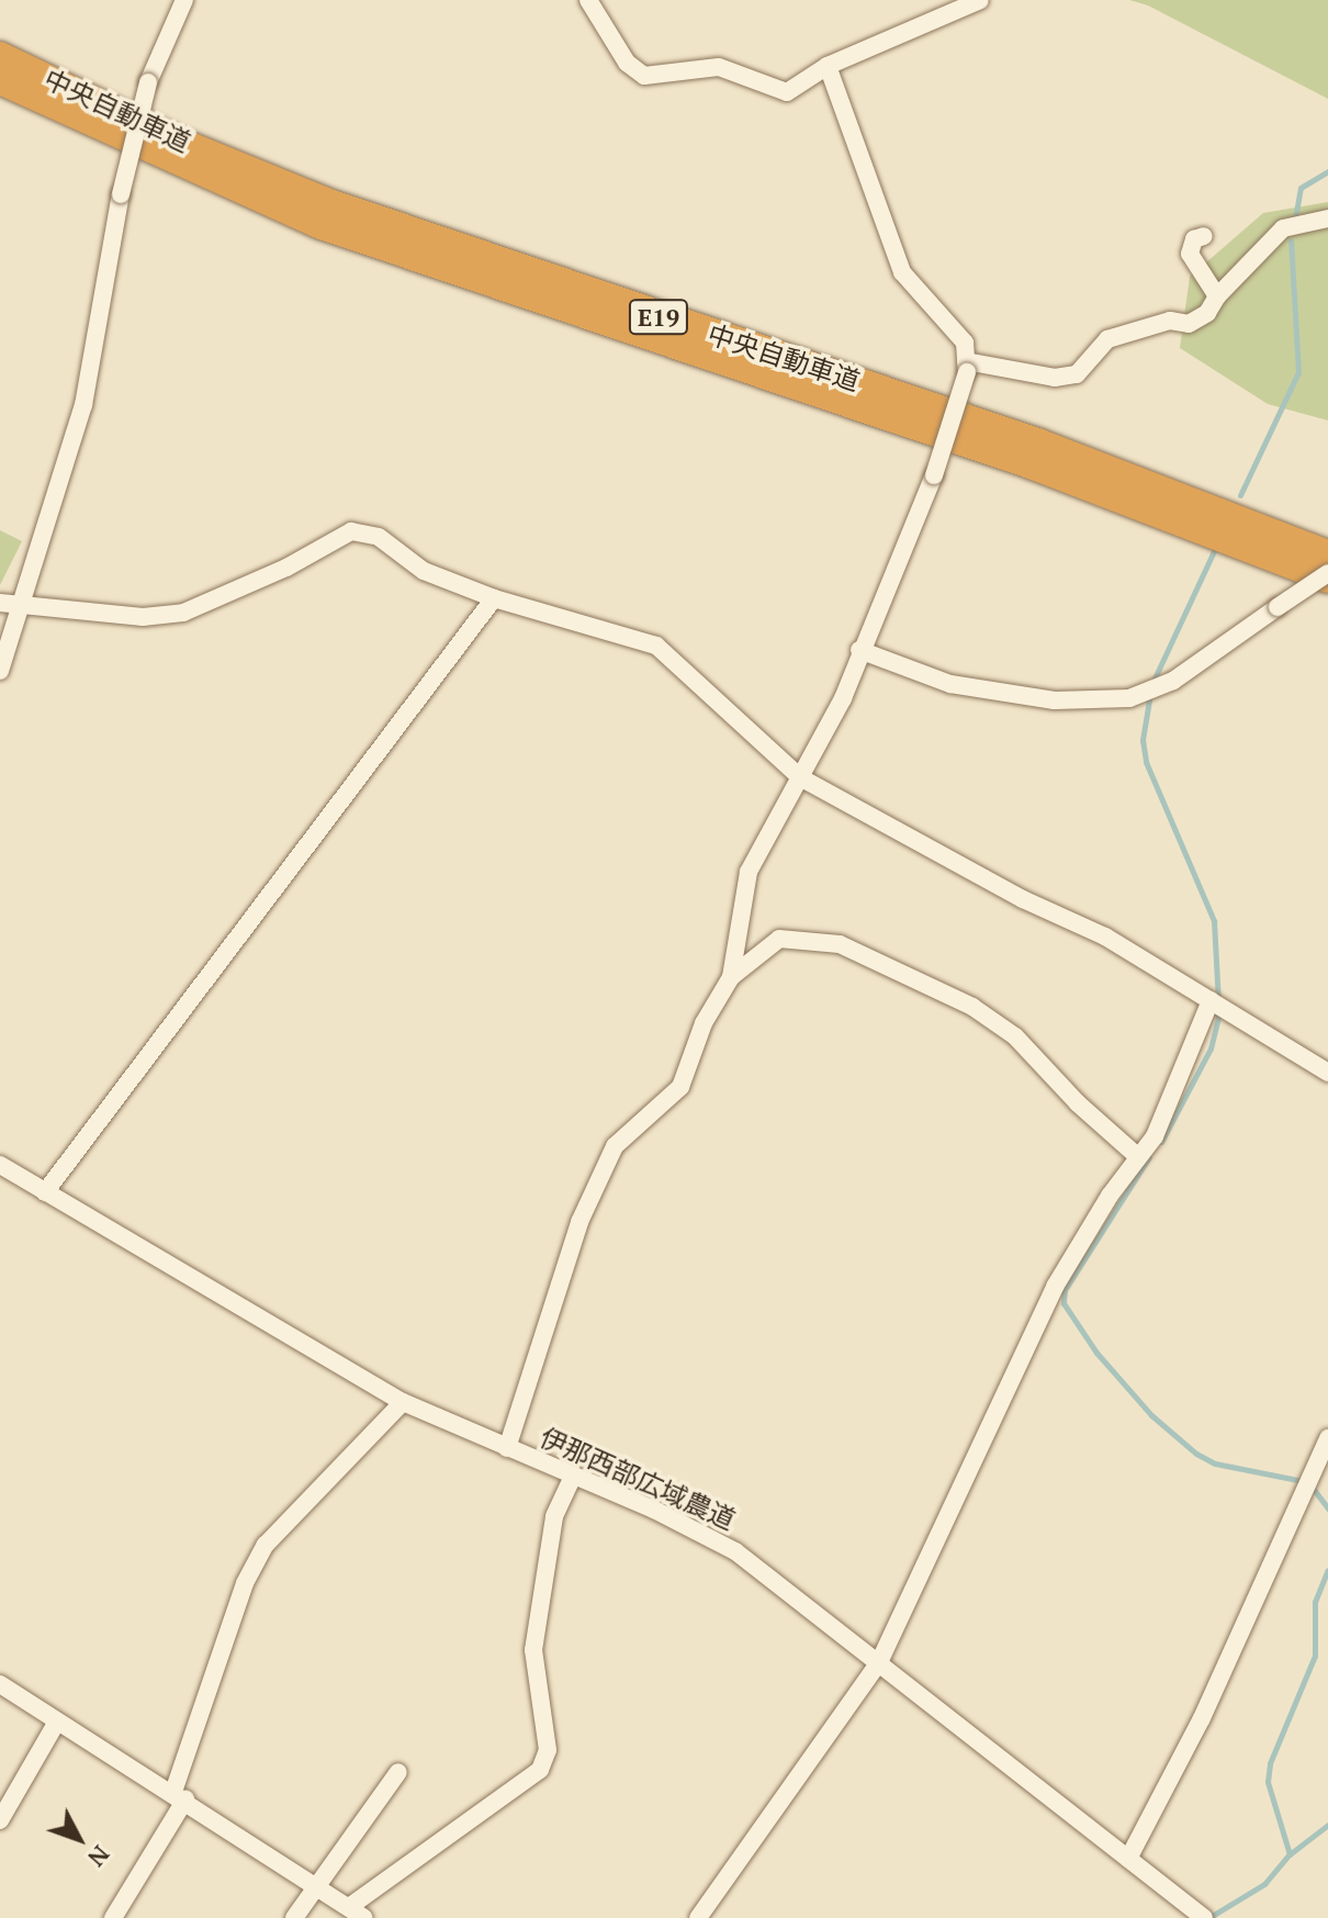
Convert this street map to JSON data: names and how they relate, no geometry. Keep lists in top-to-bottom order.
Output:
{
  "streets": {
    "highway": ["中央自動車道", "E19"],
    "street": ["伊那西部広域農道"]
  },
  "north": "bottom right"
}
